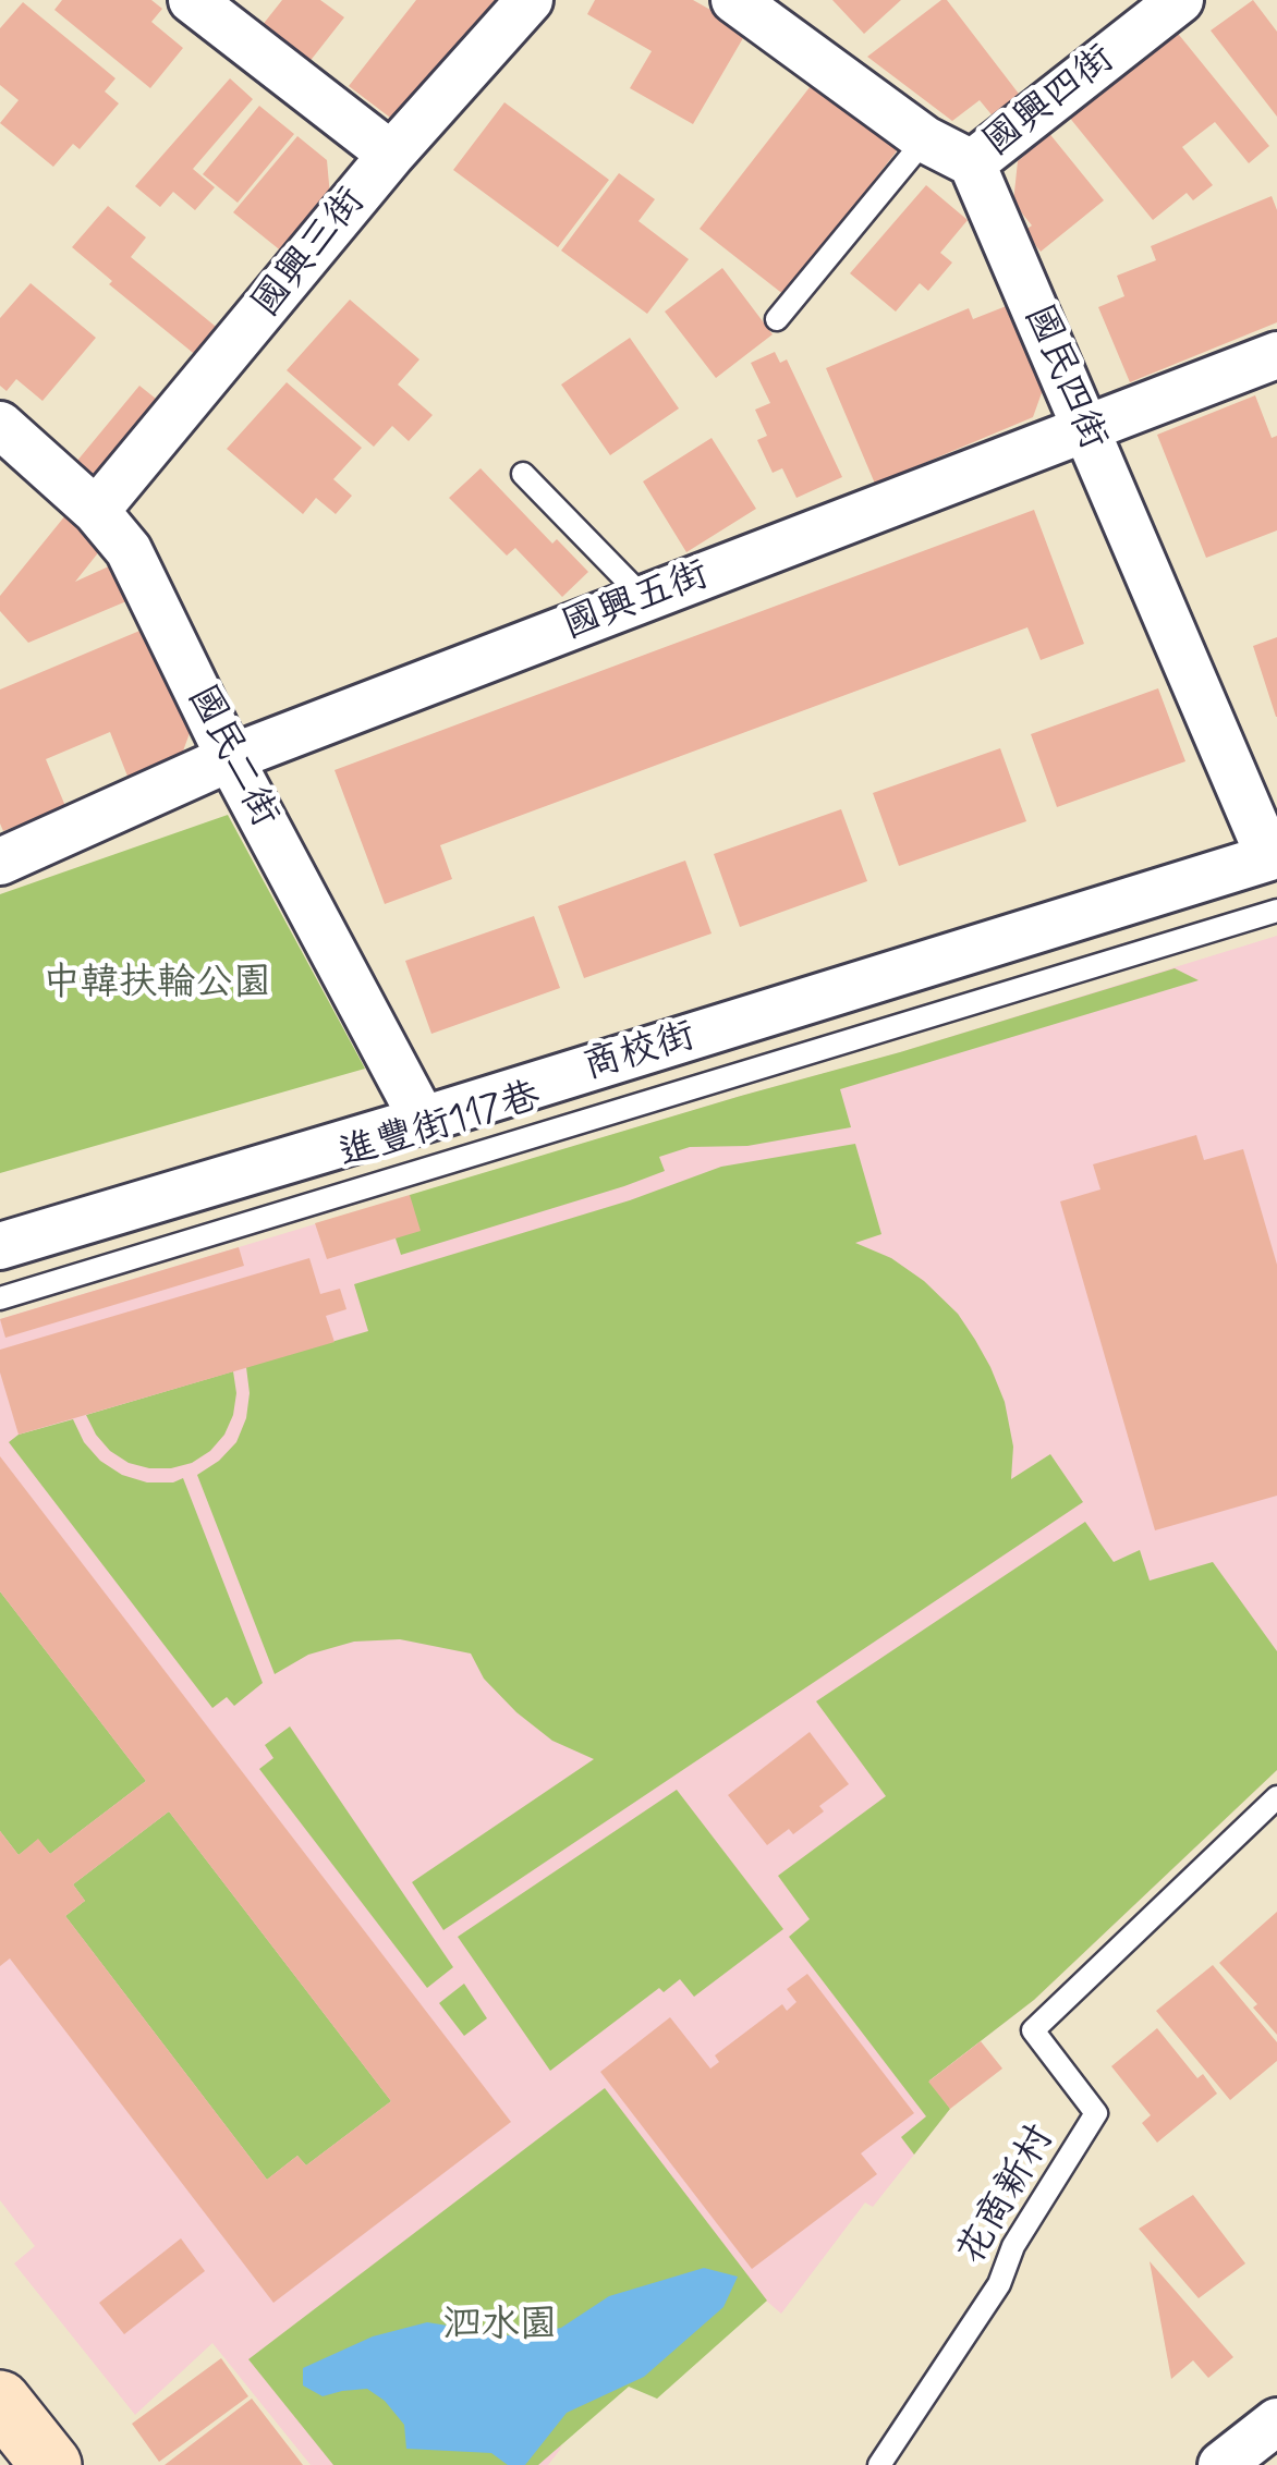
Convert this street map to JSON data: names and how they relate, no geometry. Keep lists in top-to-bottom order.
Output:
{
  "streets": {
    "street": [
      "國興四街",
      "國興三街",
      "國民四街",
      "國興五街",
      "國民二街",
      "商校街"
    ],
    "lane": ["進豐街117巷", "花商新村"]
  },
  "crossings": [
    ["國興四街", "國民四街"],
    ["國興三街", "國民二街"],
    ["國民四街", "國興五街"],
    ["國民四街", "商校街"],
    ["國興五街", "國民二街"],
    ["國民二街", "商校街"]
  ],
  "parks": ["中韓扶輪公園", "泗水園"]
}
